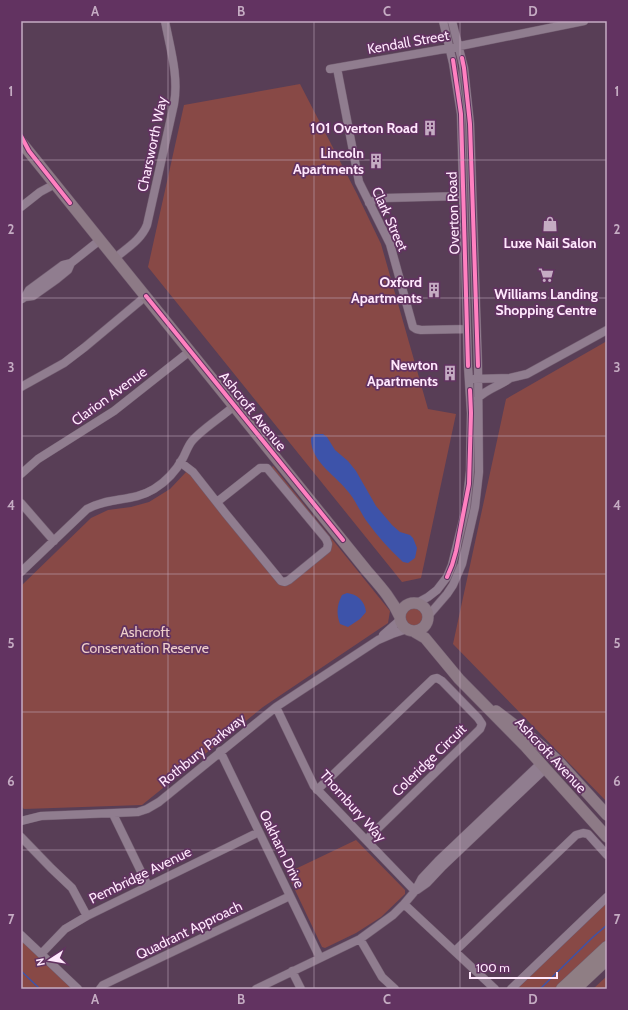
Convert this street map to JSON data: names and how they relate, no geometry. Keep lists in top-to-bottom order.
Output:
{
  "streets": {
    "main road": ["Ashcroft Avenue"],
    "street": [
      "Kendall Street",
      "Charsworth Way",
      "Overton Road",
      "Clark Street",
      "Clarion Avenue",
      "Rothbury Parkway",
      "Coleridge Circuit",
      "Thornbury Way",
      "Oakham Drive",
      "Pembridge Avenue",
      "Quadrant Approach"
    ]
  },
  "crossings": [
    ["Kendall Street", "Overton Road"],
    ["Kendall Street", "Clark Street"],
    ["Charsworth Way", "Ashcroft Avenue"],
    ["Overton Road", "Clark Street"],
    ["Overton Road", "Ashcroft Avenue"],
    ["Overton Road", "Rothbury Parkway"],
    ["Clarion Avenue", "Ashcroft Avenue"],
    ["Ashcroft Avenue", "Rothbury Parkway"],
    ["Rothbury Parkway", "Thornbury Way"],
    ["Rothbury Parkway", "Oakham Drive"],
    ["Coleridge Circuit", "Thornbury Way"],
    ["Oakham Drive", "Pembridge Avenue"],
    ["Oakham Drive", "Quadrant Approach"]
  ],
  "parks": ["Ashcroft Conservation Reserve"],
  "places": {
    "building": [
      "101 Overton Road",
      "Lincoln Apartments",
      "Oxford Apartments",
      "Newton Apartments"
    ],
    "shop": ["Luxe Nail Salon"],
    "supermarket": ["Williams Landing Shopping Centre"]
  },
  "scale_bar": "100 m",
  "north": "left",
  "grid": {
    "columns": [
      "A",
      "B",
      "C",
      "D"
    ],
    "rows": [
      "1",
      "2",
      "3",
      "4",
      "5",
      "6",
      "7"
    ]
  }
}
